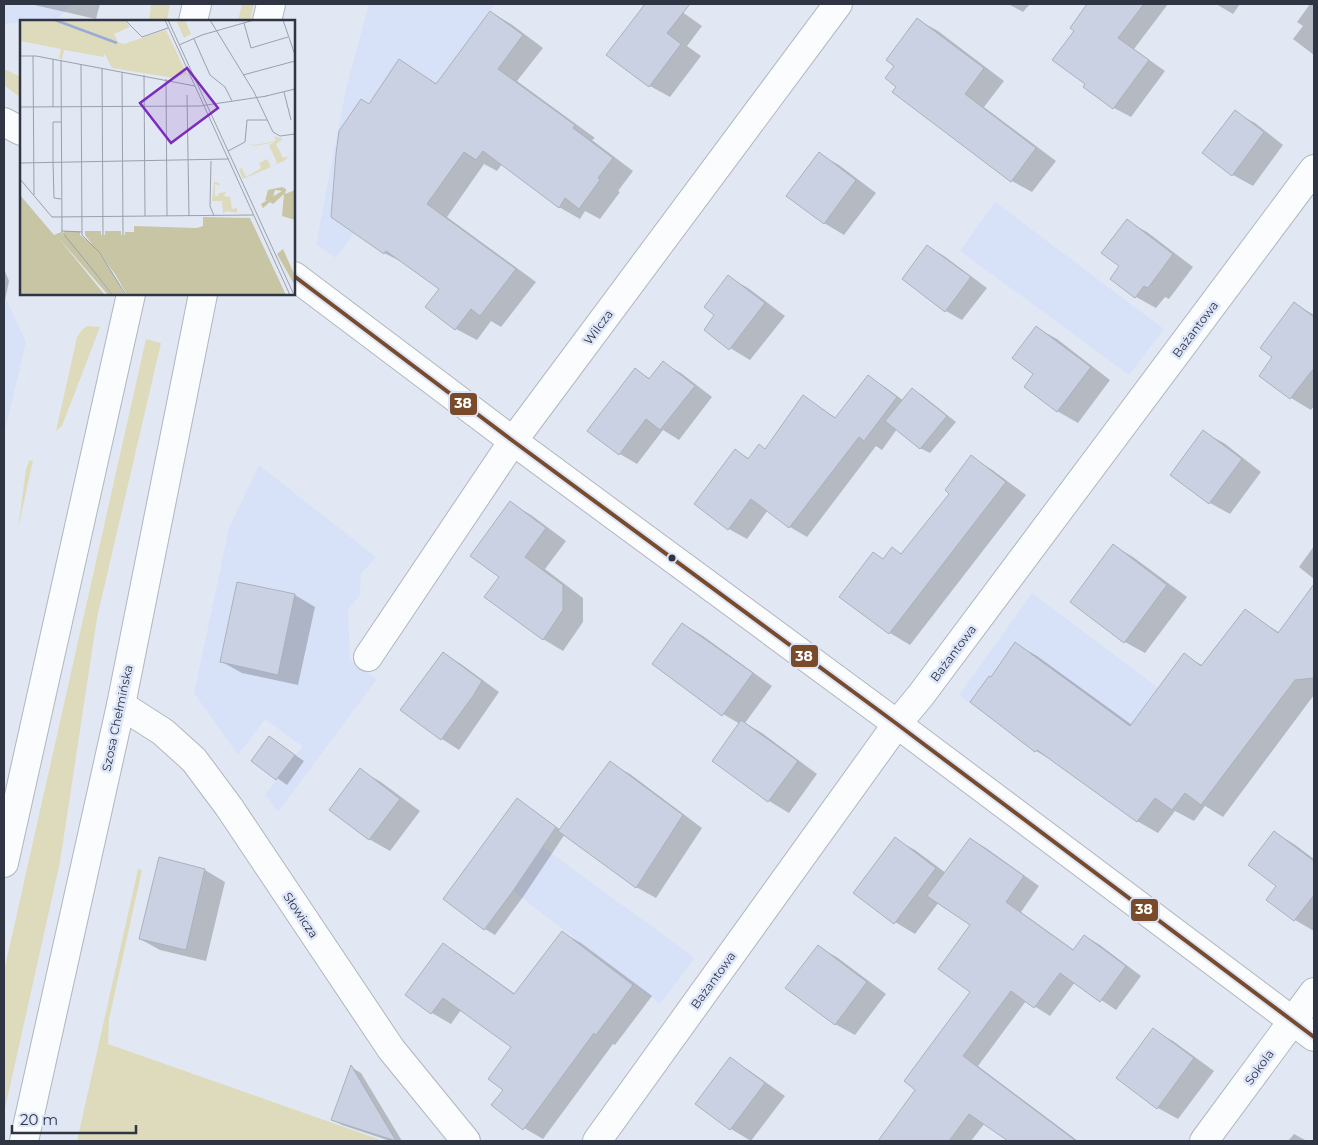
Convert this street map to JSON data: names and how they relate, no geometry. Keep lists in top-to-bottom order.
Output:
{
  "streets": {
    "street": [
      "Wilcza",
      "Bażantowa",
      "Szosa Chełmińska",
      "Słowicza",
      "Sokola"
    ]
  },
  "crossings": [
    ["Szosa Chełmińska", "Słowicza"]
  ],
  "lines": ["transit line 38"],
  "scale_bar": "20 m"
}
